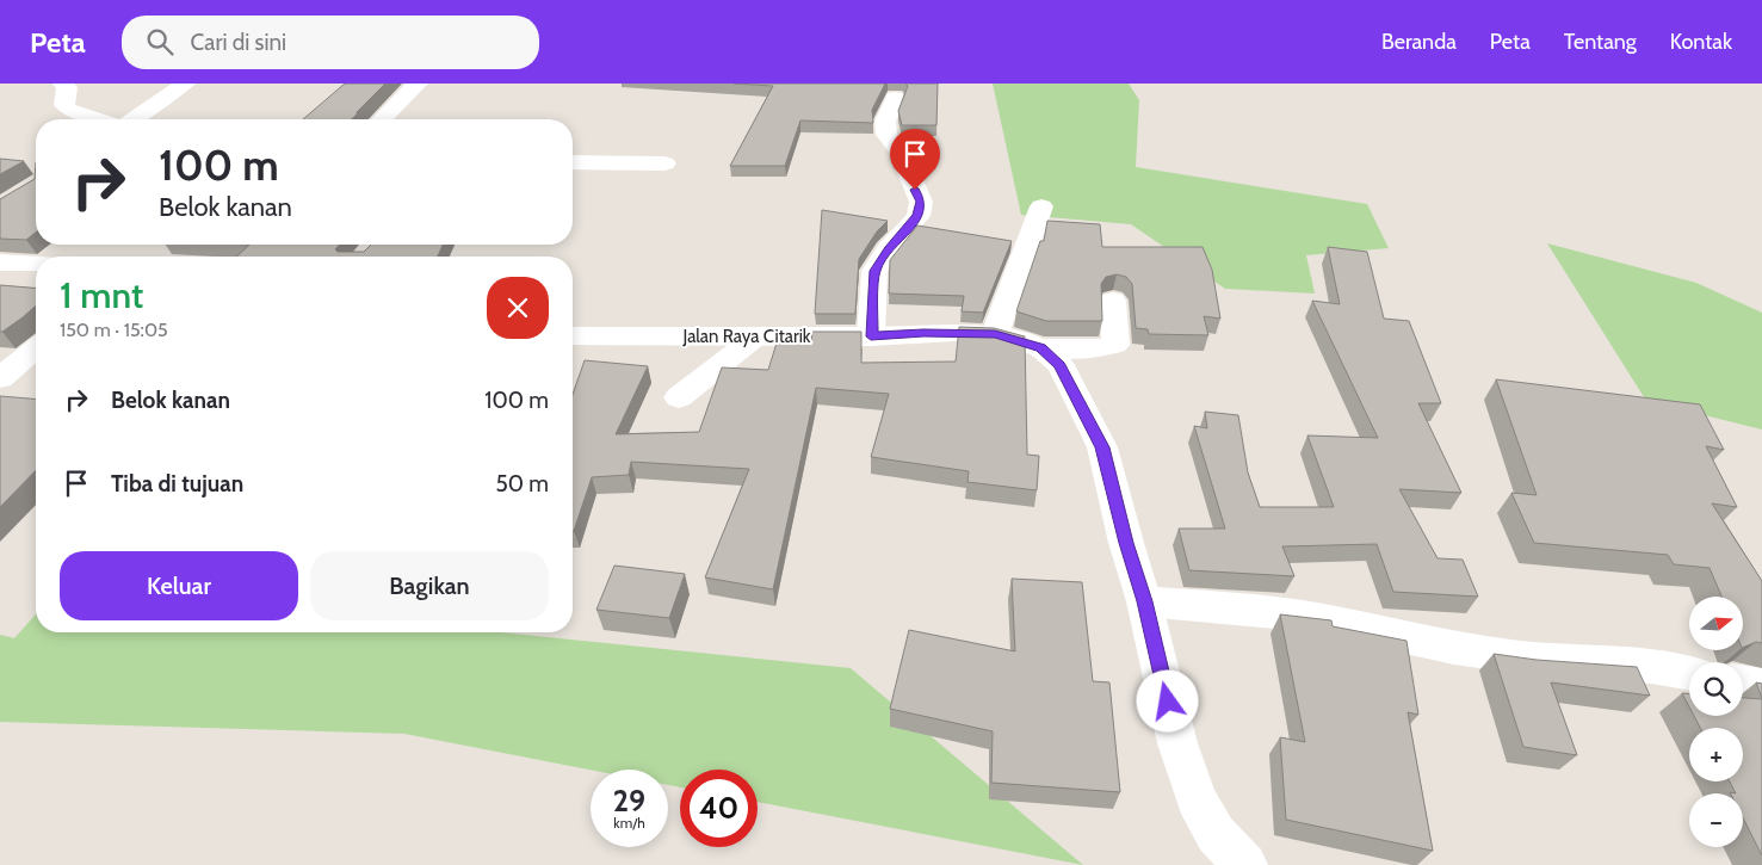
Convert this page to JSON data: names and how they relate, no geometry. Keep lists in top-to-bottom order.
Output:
{
  "streets": {
    "street": ["Jalan Raya Citarik"]
  },
  "north": "right",
  "page": {
    "header": "Peta",
    "search": "Cari di sini",
    "nav": [
      "Beranda",
      "Peta",
      "Tentang",
      "Kontak"
    ],
    "turn": ["100 m", "Belok kanan"],
    "heading": ["1 mnt", "150 m · 15:05"],
    "list": [
      {
        "name": "Belok kanan",
        "value": "100 m"
      },
      {
        "name": "Tiba di tujuan",
        "value": "50 m"
      }
    ],
    "buttons": ["Keluar", "Bagikan"],
    "map_buttons": ["+", "−"],
    "speed": "29 km/h",
    "limit": "40"
  }
}
